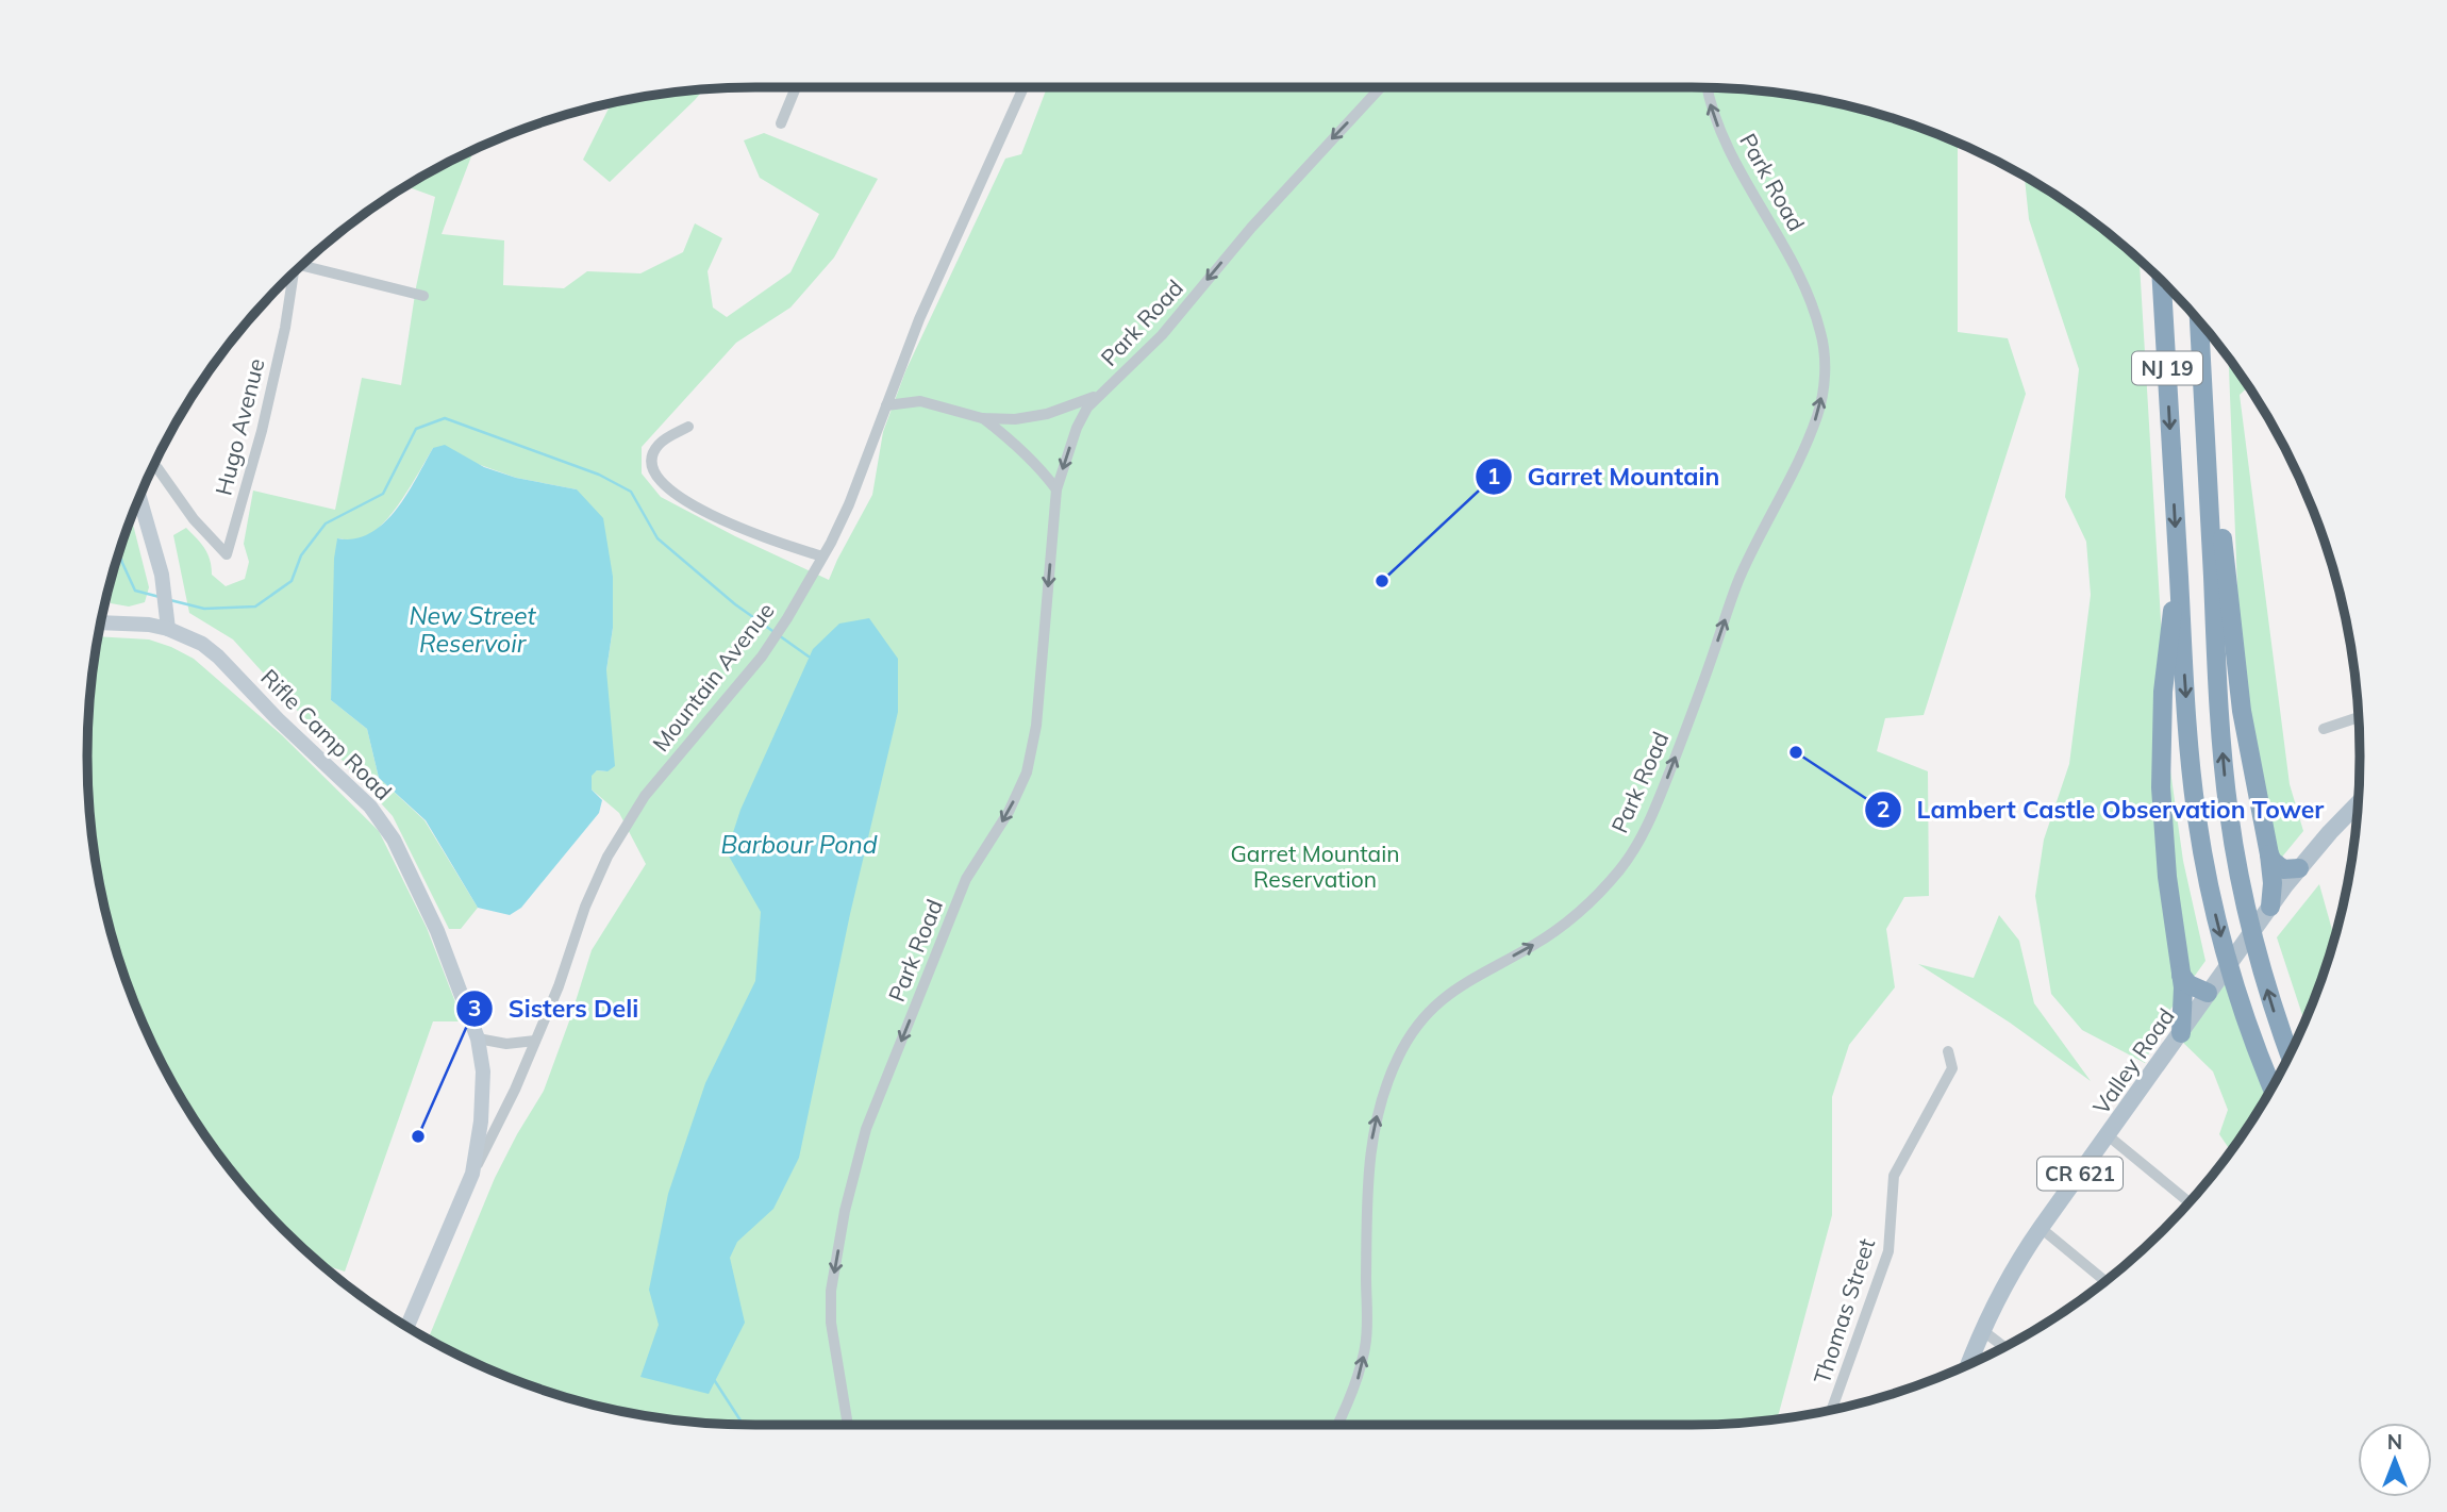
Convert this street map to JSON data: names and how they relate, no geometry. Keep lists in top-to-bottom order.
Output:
{
  "streets": {
    "highway": ["NJ 19"],
    "main road": ["Valley Road", "CR 621"],
    "street": [
      "Park Road",
      "Hugo Avenue",
      "Mountain Avenue",
      "Rifle Camp Road",
      "Thomas Street"
    ]
  },
  "crossings": [
    ["Park Road", "Mountain Avenue"],
    ["Mountain Avenue", "Rifle Camp Road"]
  ],
  "water": ["New Street Reservoir", "Barbour Pond"],
  "parks": ["Garret Mountain Reservation"],
  "places": ["Garret Mountain", "Lambert Castle Observation Tower", "Sisters Deli"],
  "north": "top"
}
